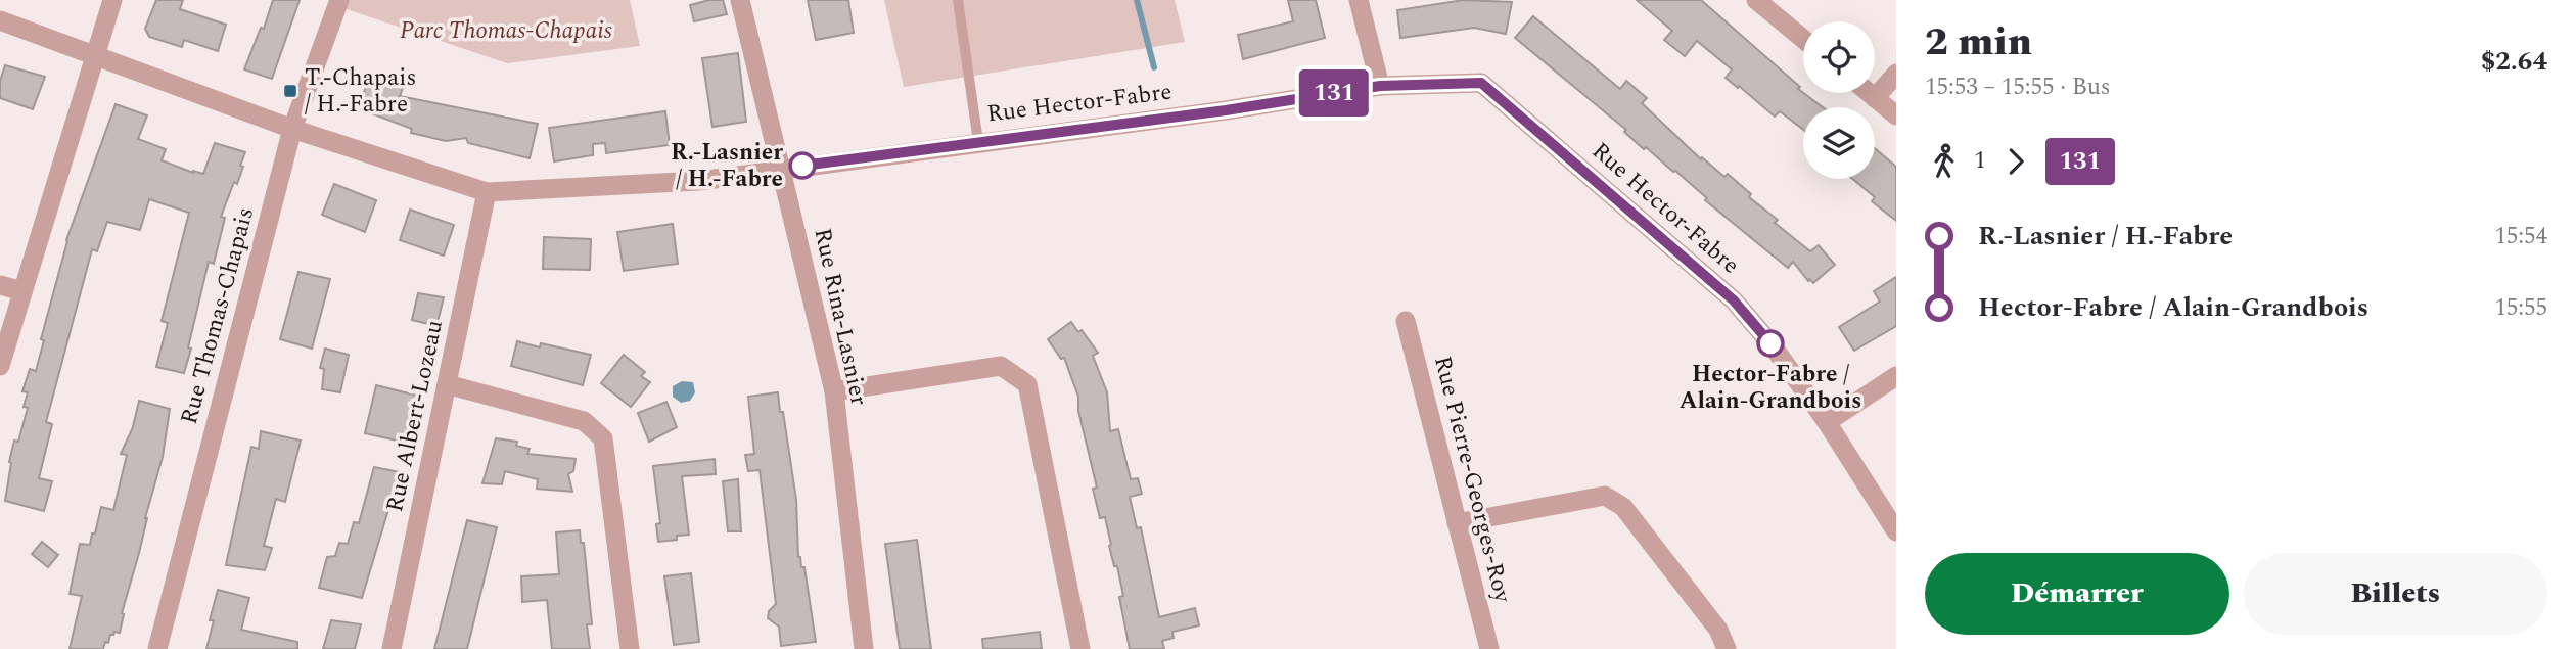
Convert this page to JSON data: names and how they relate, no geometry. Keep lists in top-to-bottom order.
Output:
{
  "streets": {
    "street": [
      "Rue Hector-Fabre",
      "Rue Thomas-Chapais",
      "Rue Rina-Lasnier",
      "Rue Albert-Lozeau",
      "Rue Pierre-Georges-Roy"
    ]
  },
  "crossings": [
    ["Rue Hector-Fabre", "Rue Thomas-Chapais"],
    ["Rue Hector-Fabre", "Rue Rina-Lasnier"],
    ["Rue Hector-Fabre", "Rue Albert-Lozeau"]
  ],
  "parks": ["Parc Thomas-Chapais"],
  "places": {
    "transit": ["T.-Chapais / H.-Fabre"],
    "other": ["R.-Lasnier / H.-Fabre", "Hector-Fabre / Alain-Grandbois"]
  },
  "lines": ["bus line 131"],
  "page": {
    "on_map": "131",
    "heading": ["2 min", "15:53 – 15:55 · Bus", "$2.64"],
    "legs": ["1", "131"],
    "list": [
      {
        "name": "R.-Lasnier / H.-Fabre",
        "value": "15:54"
      },
      {
        "name": "Hector-Fabre / Alain-Grandbois",
        "value": "15:55"
      }
    ],
    "buttons": ["Démarrer", "Billets"]
  }
}
